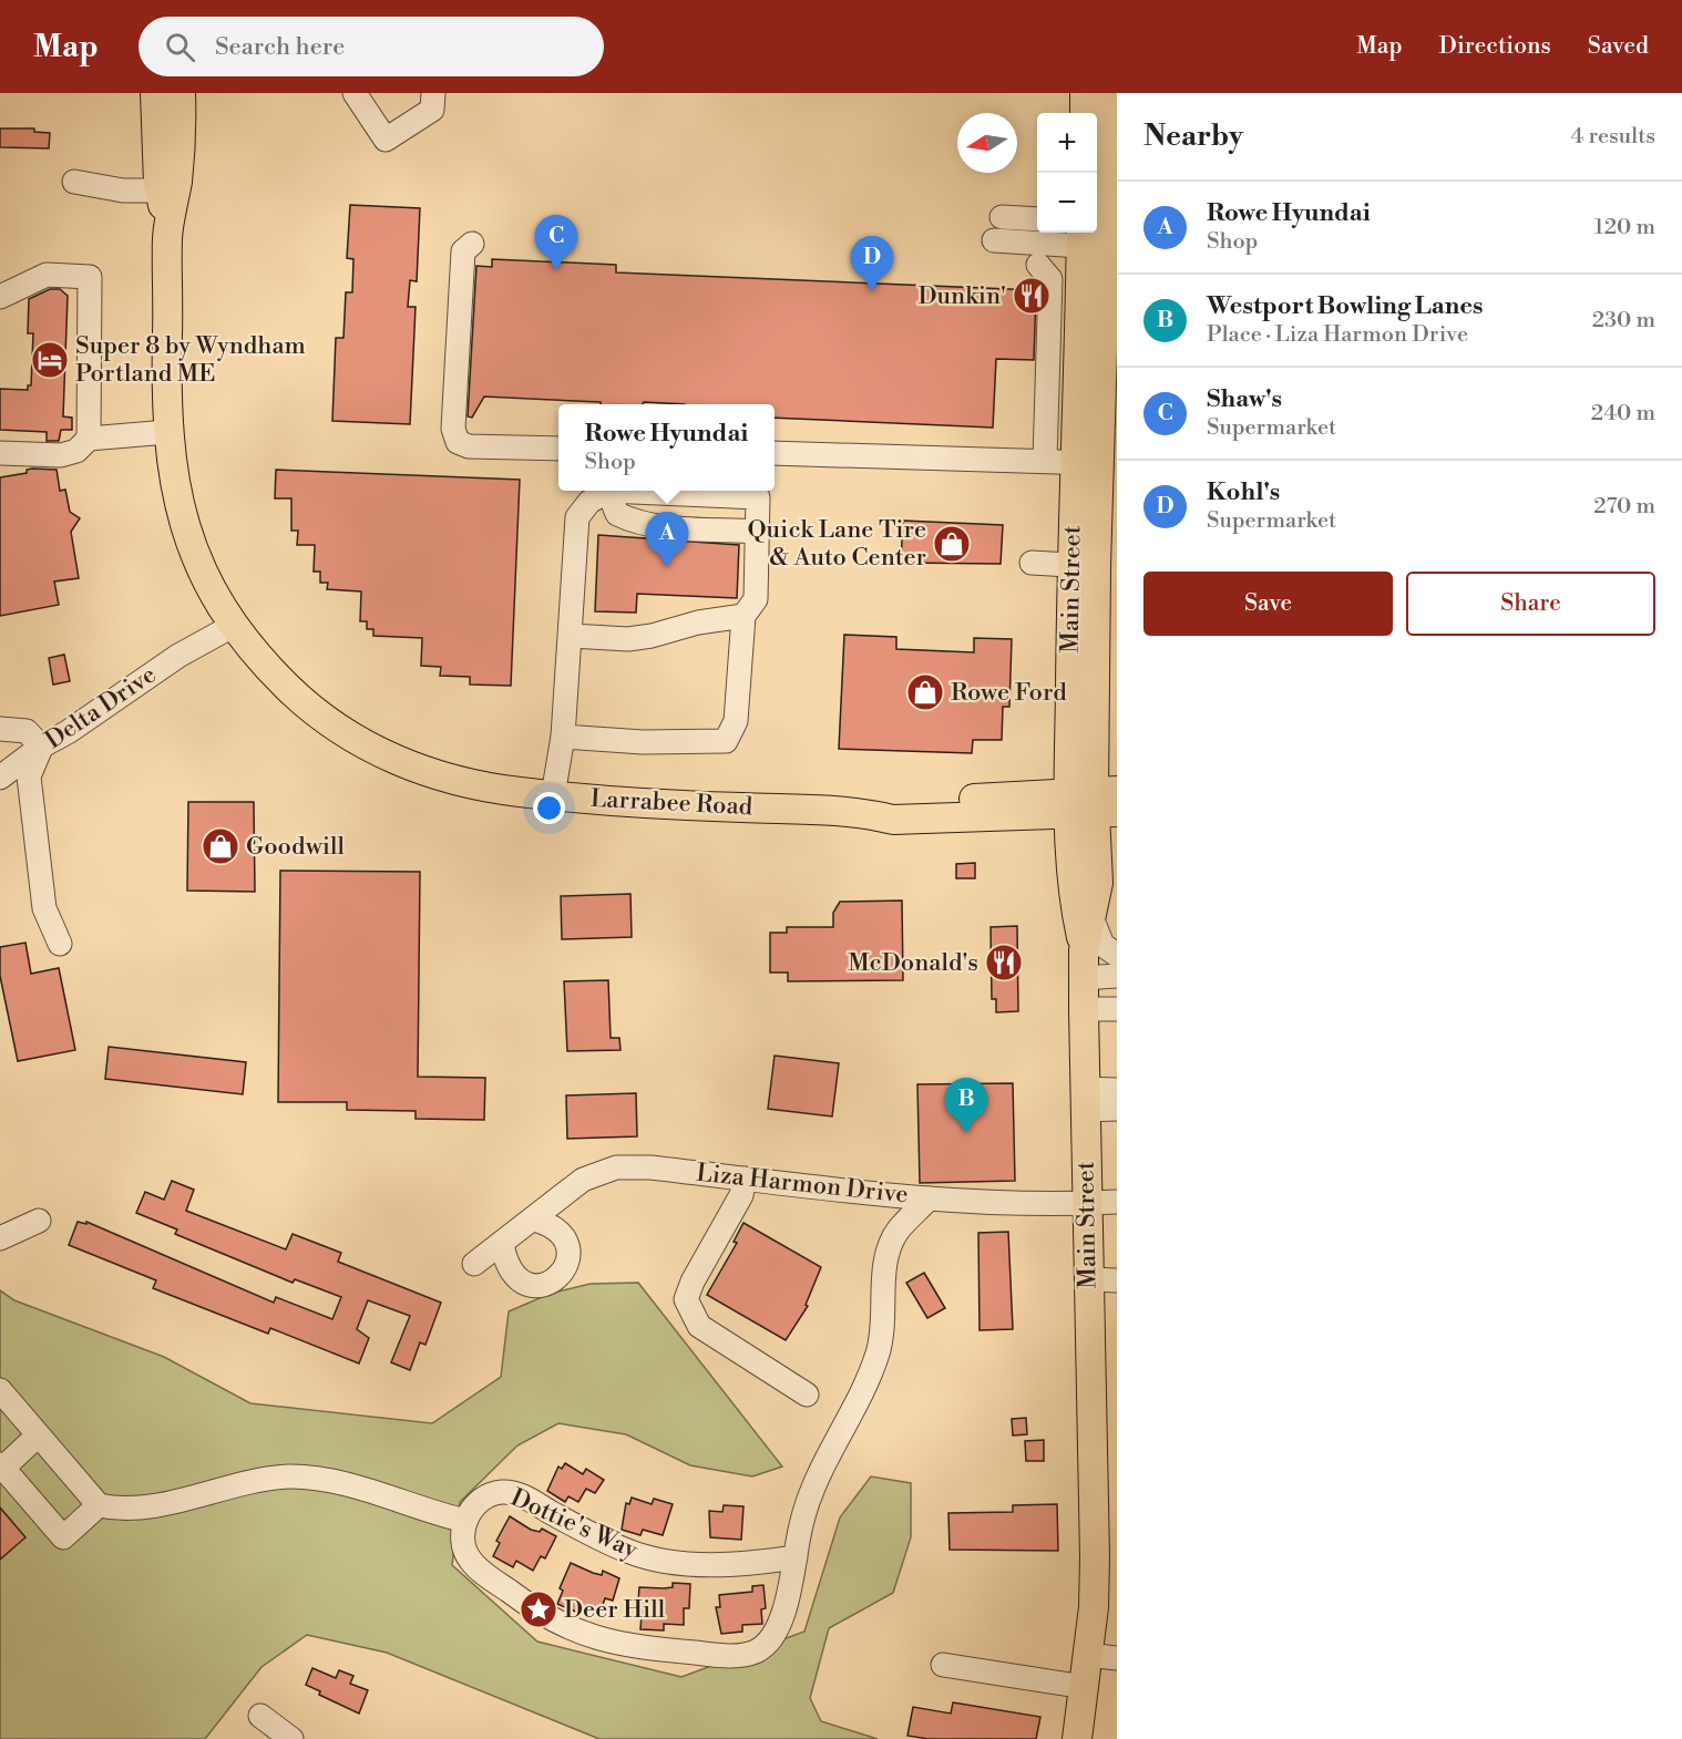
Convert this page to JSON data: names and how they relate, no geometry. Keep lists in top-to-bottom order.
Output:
{
  "streets": {
    "main road": ["Main Street", "Larrabee Road"],
    "street": ["Delta Drive", "Liza Harmon Drive", "Dottie's Way"]
  },
  "crossings": [
    ["Main Street", "Larrabee Road"],
    ["Main Street", "Liza Harmon Drive"],
    ["Delta Drive", "Larrabee Road"]
  ],
  "places": {
    "restaurant": ["Dunkin'", "McDonald's"],
    "hotel": ["Super 8 by Wyndham Portland ME"],
    "shop": ["Quick Lane Tire & Auto Center", "Rowe Ford", "Goodwill"],
    "place": ["Deer Hill"]
  },
  "north": "left",
  "page": {
    "header": "Map",
    "search": "Search here",
    "nav": ["Map", "Directions", "Saved"],
    "heading": ["Nearby", "4 results"],
    "map_buttons": ["+", "−"],
    "list": [
      {
        "mark": "A",
        "name": "Rowe Hyundai",
        "note": "Shop",
        "value": "120 m"
      },
      {
        "mark": "B",
        "name": "Westport Bowling Lanes",
        "note": "Place · Liza Harmon Drive",
        "value": "230 m"
      },
      {
        "mark": "C",
        "name": "Shaw's",
        "note": "Supermarket",
        "value": "240 m"
      },
      {
        "mark": "D",
        "name": "Kohl's",
        "note": "Supermarket",
        "value": "270 m"
      }
    ],
    "pins": [
      "C",
      "D",
      "A",
      "B"
    ],
    "popup": ["Rowe Hyundai", "Shop"],
    "buttons": ["Save", "Share"]
  }
}
